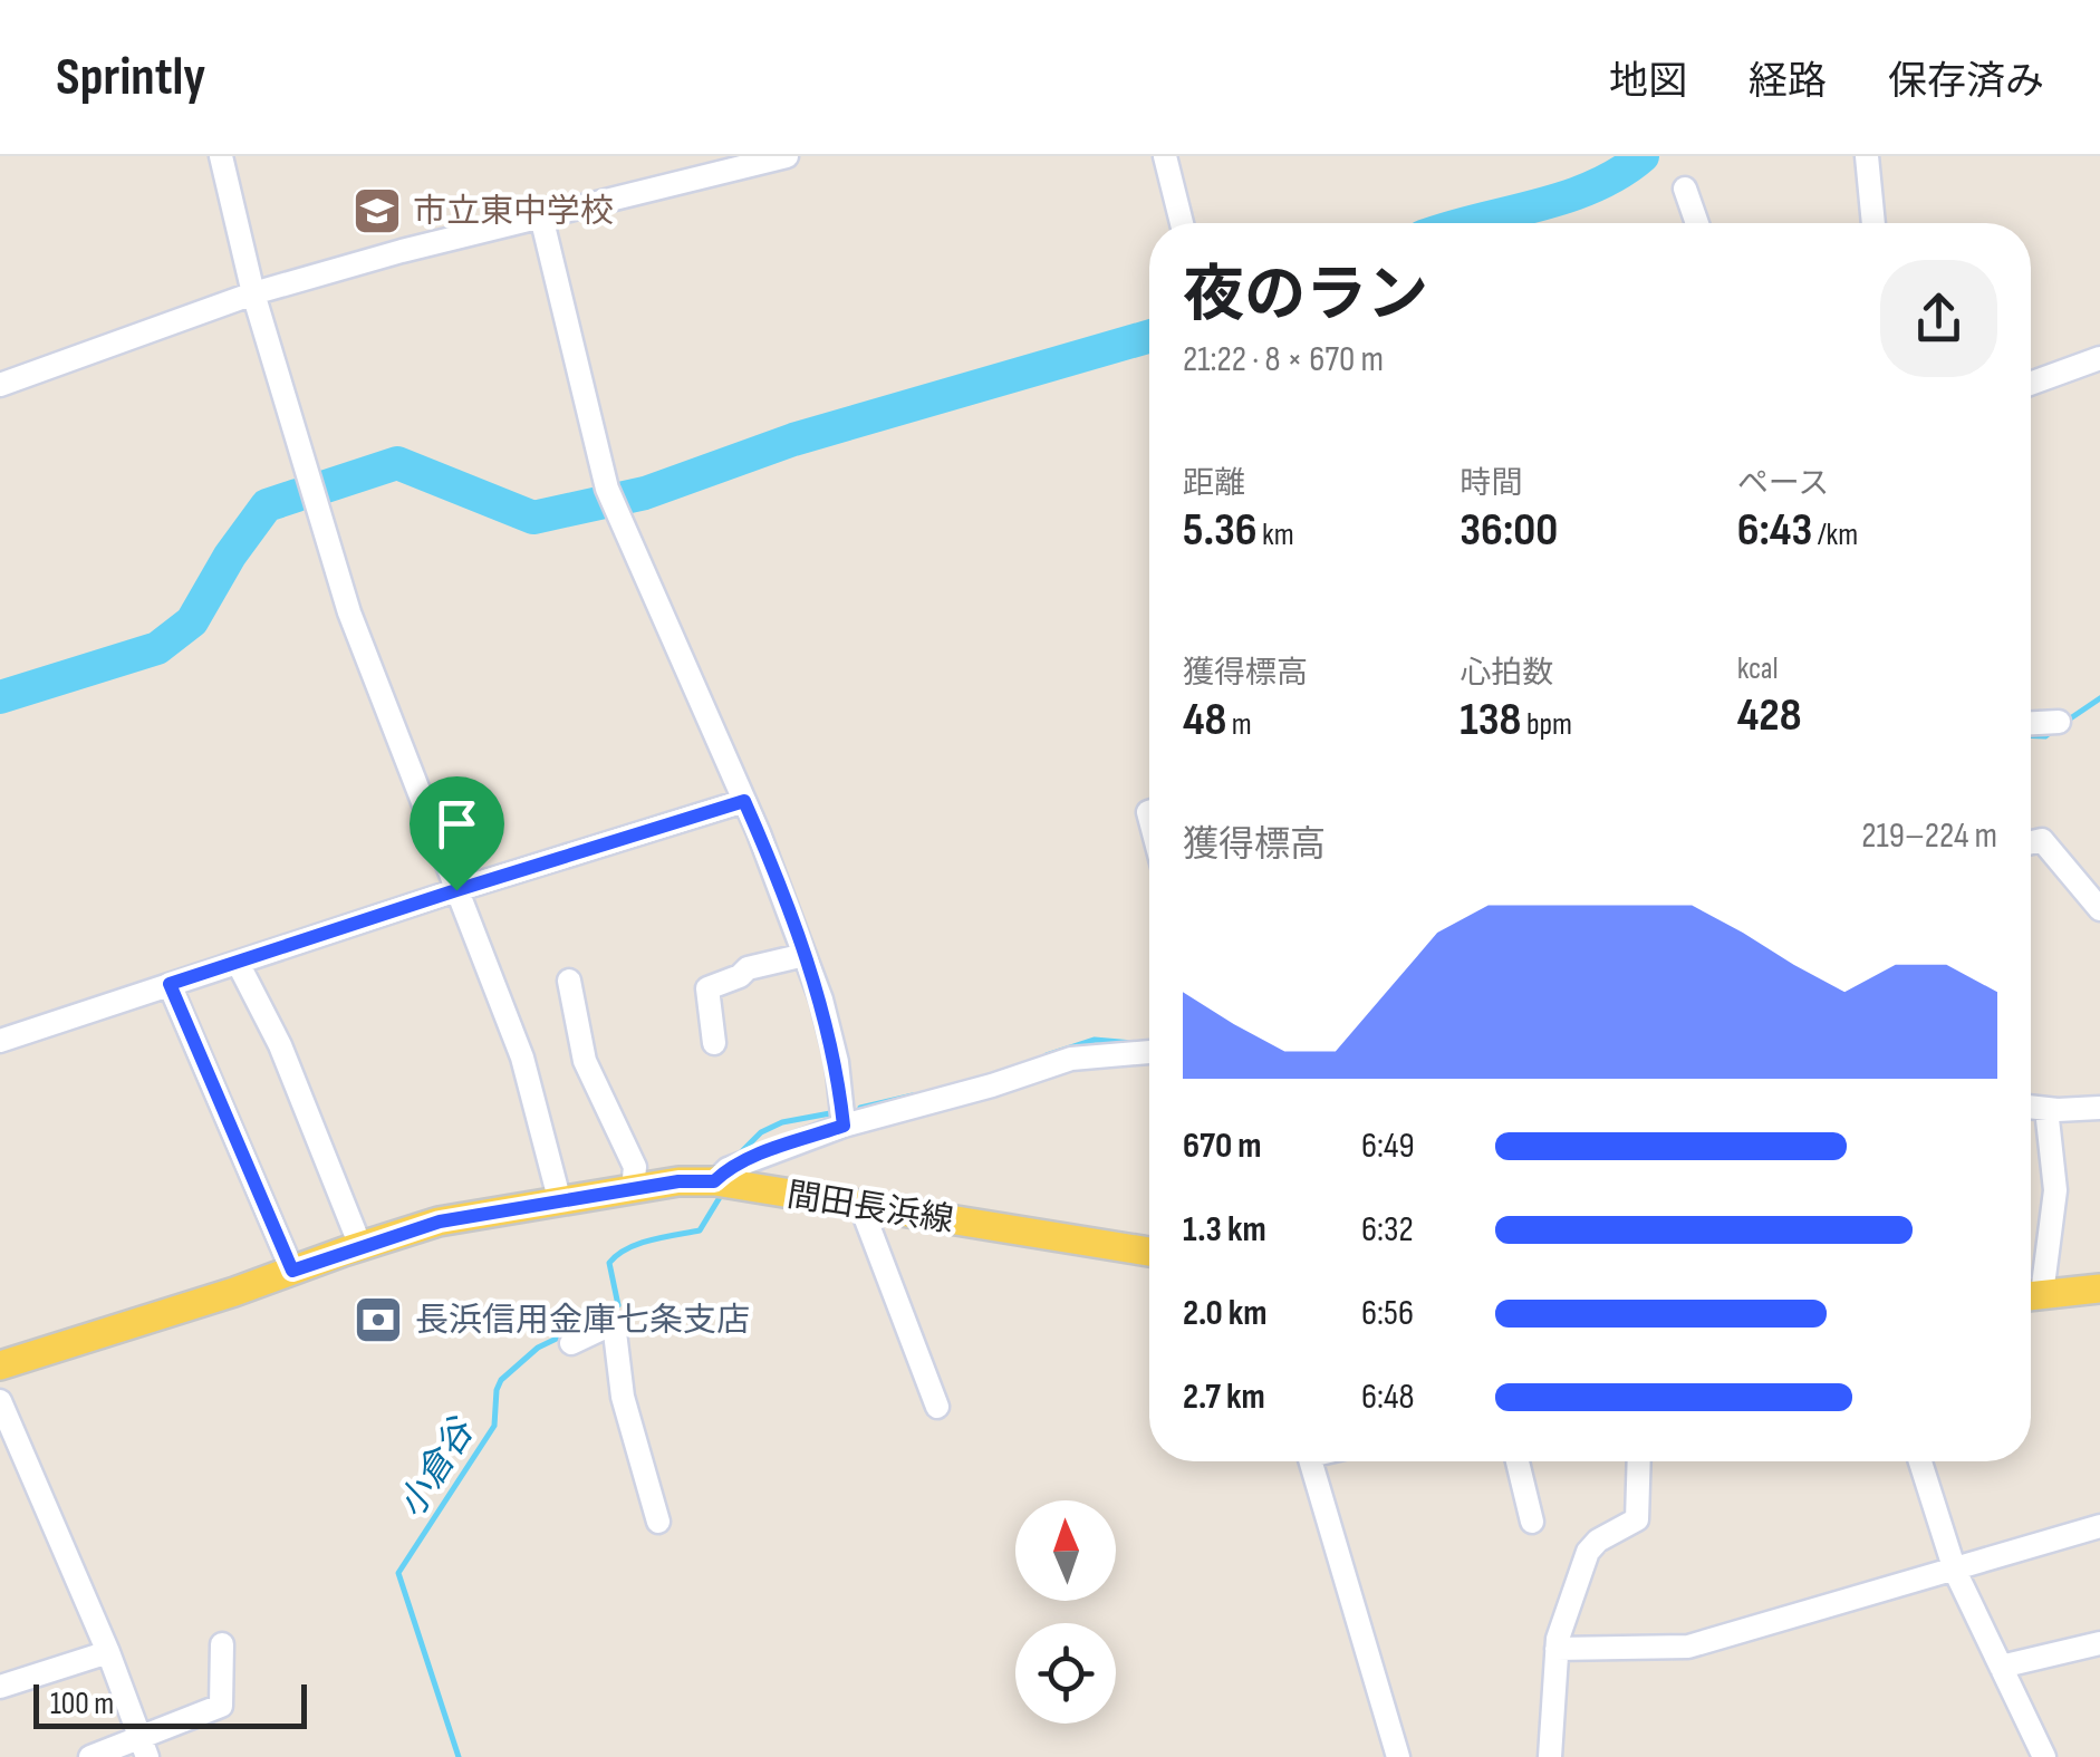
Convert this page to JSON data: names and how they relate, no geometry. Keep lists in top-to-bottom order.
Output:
{
  "streets": {
    "main road": ["間田長浜線"]
  },
  "water": ["小倉谷"],
  "places": {
    "school or university": ["市立東中学校"],
    "bank": ["長浜信用金庫七条支店"]
  },
  "scale_bar": "100 m",
  "north": "top",
  "page": {
    "header": "Sprintly",
    "nav": ["地図", "経路", "保存済み"],
    "heading": ["夜のラン", "21:22 · 8 × 670 m"],
    "stats": [
      ["距離", "5.36 km"],
      ["時間", "36:00"],
      ["ペース", "6:43 /km"],
      ["獲得標高", "48 m"],
      ["心拍数", "138 bpm"],
      ["kcal", "428"]
    ],
    "chart": ["獲得標高", "219–224 m"],
    "list": [
      {
        "name": "670 m",
        "note": "6:49"
      },
      {
        "name": "1.3 km",
        "note": "6:32"
      },
      {
        "name": "2.0 km",
        "note": "6:56"
      },
      {
        "name": "2.7 km",
        "note": "6:48"
      }
    ],
    "scale": "100 m"
  }
}
